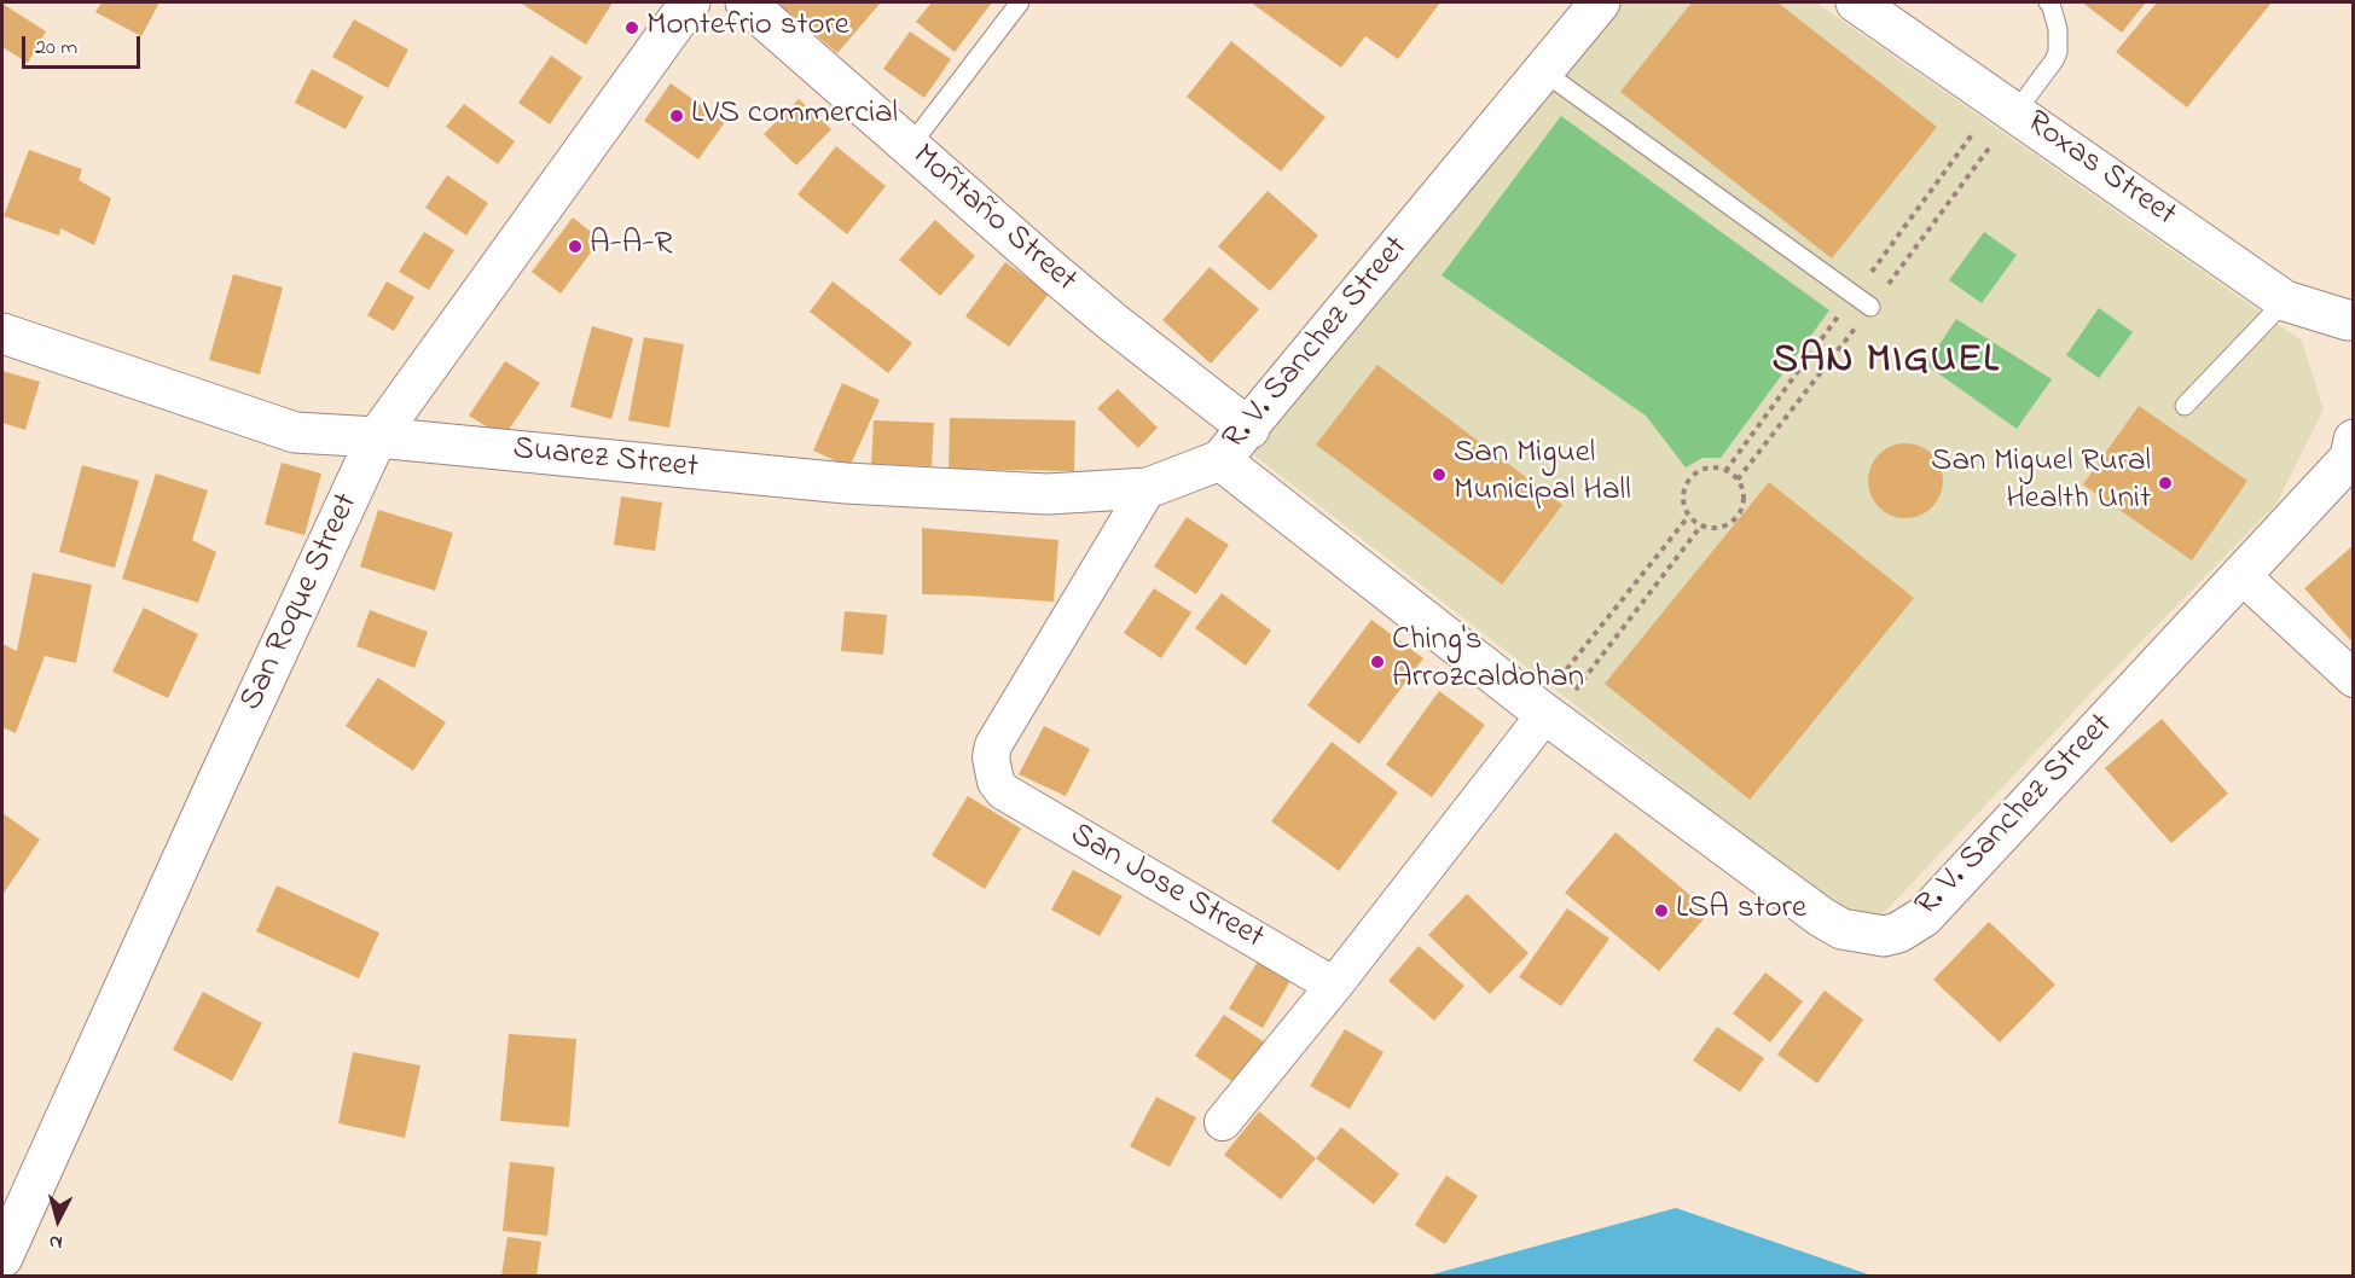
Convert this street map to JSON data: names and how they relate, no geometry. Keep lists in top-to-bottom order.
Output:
{
  "streets": {
    "street": [
      "Roxas Street",
      "Moñtaño Street",
      "R. V. Sanchez Street",
      "Suarez Street",
      "San Roque Street",
      "San Jose Street"
    ]
  },
  "crossings": [
    ["Moñtaño Street", "R. V. Sanchez Street"],
    ["R. V. Sanchez Street", "Suarez Street"],
    ["Suarez Street", "San Roque Street"],
    ["Suarez Street", "San Jose Street"]
  ],
  "districts": ["SAN MIGUEL"],
  "places": [
    "Montefrio store",
    "LVS commercial",
    "A-A-R",
    "San Miguel Municipal Hall",
    "San Miguel Rural Health Unit",
    "Ching's Arrozcaldohan",
    "LSA store"
  ],
  "scale_bar": "20 m",
  "north": "bottom"
}
